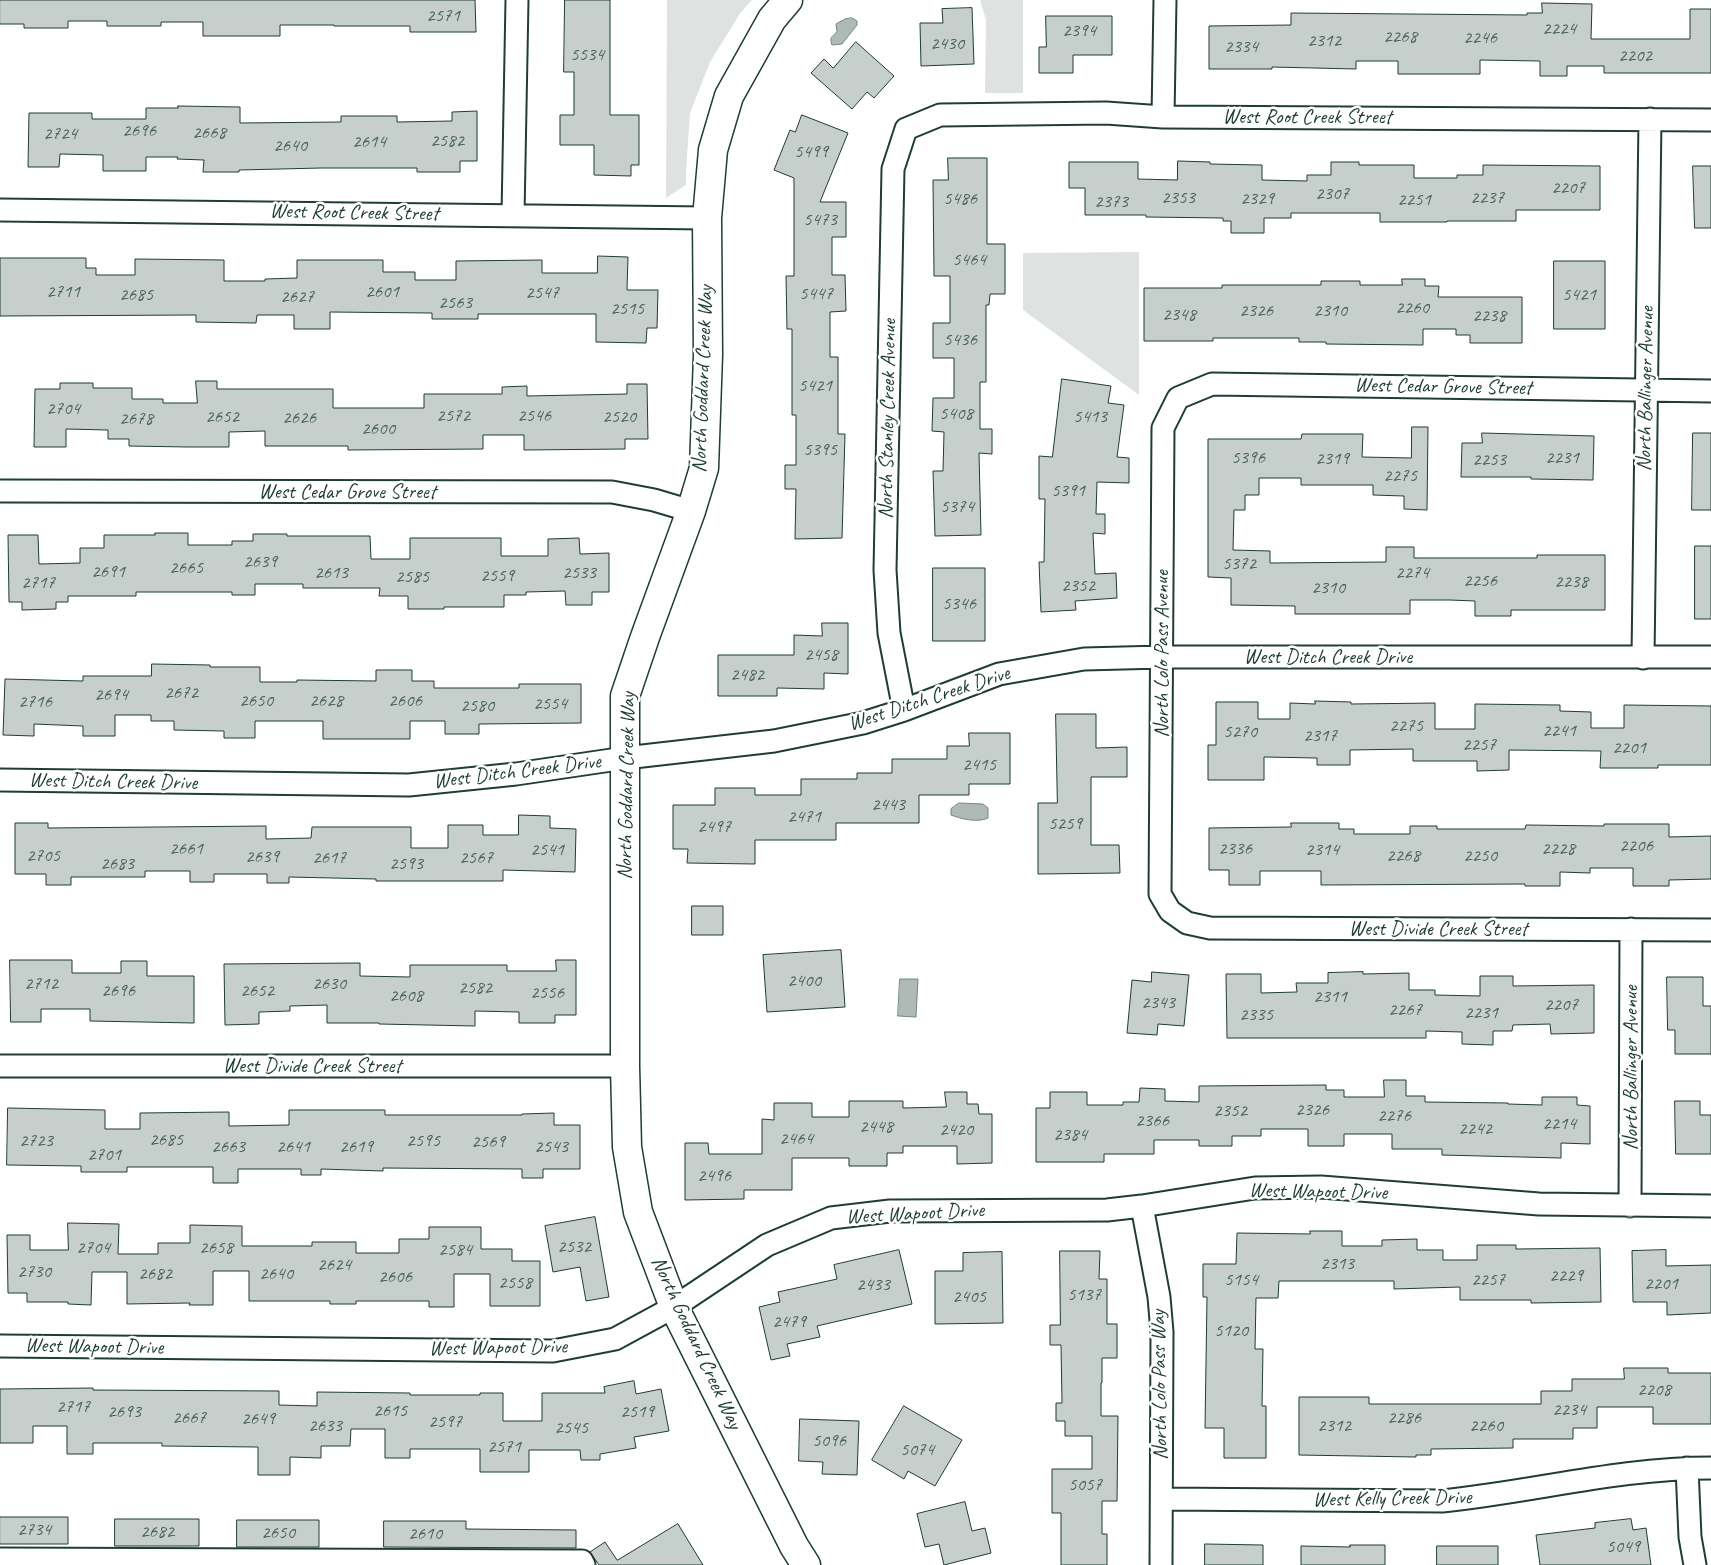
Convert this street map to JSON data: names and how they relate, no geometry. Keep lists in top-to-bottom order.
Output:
{
  "streets": {
    "street": [
      "West Root Creek Street",
      "North Goddard Creek Way",
      "West Cedar Grove Street",
      "North Ballinger Avenue",
      "North Stanley Creek Avenue",
      "North Lolo Pass Avenue",
      "West Ditch Creek Drive",
      "West Divide Creek Street",
      "West Wapoot Drive",
      "North Lolo Pass Way",
      "West Kelly Creek Drive"
    ]
  },
  "crossings": [
    ["West Root Creek Street", "North Goddard Creek Way"],
    ["West Root Creek Street", "North Ballinger Avenue"],
    ["West Root Creek Street", "North Stanley Creek Avenue"],
    ["North Goddard Creek Way", "West Cedar Grove Street"],
    ["North Goddard Creek Way", "West Ditch Creek Drive"],
    ["North Goddard Creek Way", "West Divide Creek Street"],
    ["North Goddard Creek Way", "West Wapoot Drive"],
    ["West Cedar Grove Street", "North Ballinger Avenue"],
    ["West Cedar Grove Street", "North Lolo Pass Avenue"],
    ["North Ballinger Avenue", "West Ditch Creek Drive"],
    ["North Ballinger Avenue", "West Divide Creek Street"],
    ["North Ballinger Avenue", "West Wapoot Drive"],
    ["North Stanley Creek Avenue", "West Ditch Creek Drive"],
    ["North Lolo Pass Avenue", "West Ditch Creek Drive"],
    ["North Lolo Pass Avenue", "West Divide Creek Street"],
    ["West Wapoot Drive", "North Lolo Pass Way"],
    ["North Lolo Pass Way", "West Kelly Creek Drive"]
  ],
  "house_numbers": [
    "2571",
    "2224",
    "2394",
    "2268",
    "2246",
    "2312",
    "2430",
    "2334",
    "5534",
    "2202",
    "2696",
    "2668",
    "2724",
    "2582",
    "2614",
    "2640",
    "5499",
    "2207",
    "2307",
    "2353",
    "2237",
    "5486",
    "2329",
    "2251",
    "2373",
    "5473",
    "5464",
    "2711",
    "2601",
    "2547",
    "5447",
    "2685",
    "5421",
    "2627",
    "2563",
    "2260",
    "2515",
    "2326",
    "2310",
    "2348",
    "2238",
    "5436",
    "5421",
    "2704",
    "5408",
    "2572",
    "2546",
    "2652",
    "2520",
    "5413",
    "2626",
    "2678",
    "2600",
    "5395",
    "5396",
    "2231",
    "2319",
    "2253",
    "2275",
    "5391",
    "5374",
    "2639",
    "5372",
    "2665",
    "2691",
    "2613",
    "2533",
    "2274",
    "2559",
    "2585",
    "2256",
    "2238",
    "2717",
    "2352",
    "2310",
    "5346",
    "2458",
    "2482",
    "2672",
    "2694",
    "2650",
    "2628",
    "2606",
    "2716",
    "2554",
    "2580",
    "2275",
    "2241",
    "5270",
    "2317",
    "2257",
    "2201",
    "2415",
    "2443",
    "2471",
    "5259",
    "2497",
    "2206",
    "2661",
    "2336",
    "2228",
    "2541",
    "2314",
    "2705",
    "2268",
    "2250",
    "2639",
    "2617",
    "2567",
    "2683",
    "2593",
    "2400",
    "2712",
    "2630",
    "2582",
    "2696",
    "2652",
    "2556",
    "2608",
    "2311",
    "2343",
    "2207",
    "2267",
    "2231",
    "2335",
    "2326",
    "2352",
    "2276",
    "2366",
    "2214",
    "2448",
    "2242",
    "2420",
    "2384",
    "2464",
    "2685",
    "2723",
    "2595",
    "2569",
    "2663",
    "2641",
    "2619",
    "2543",
    "2701",
    "2496",
    "2532",
    "2704",
    "2658",
    "2584",
    "2313",
    "2624",
    "2730",
    "2682",
    "2640",
    "2229",
    "2606",
    "5154",
    "2257",
    "2558",
    "2201",
    "2433",
    "5137",
    "2405",
    "2479",
    "5120",
    "2208",
    "2717",
    "2234",
    "2615",
    "2693",
    "2519",
    "2667",
    "2286",
    "2649",
    "2597",
    "2633",
    "2312",
    "2260",
    "2545",
    "5096",
    "2571",
    "5074",
    "5057",
    "2734",
    "2682",
    "2650",
    "2610",
    "5049"
  ]
}
